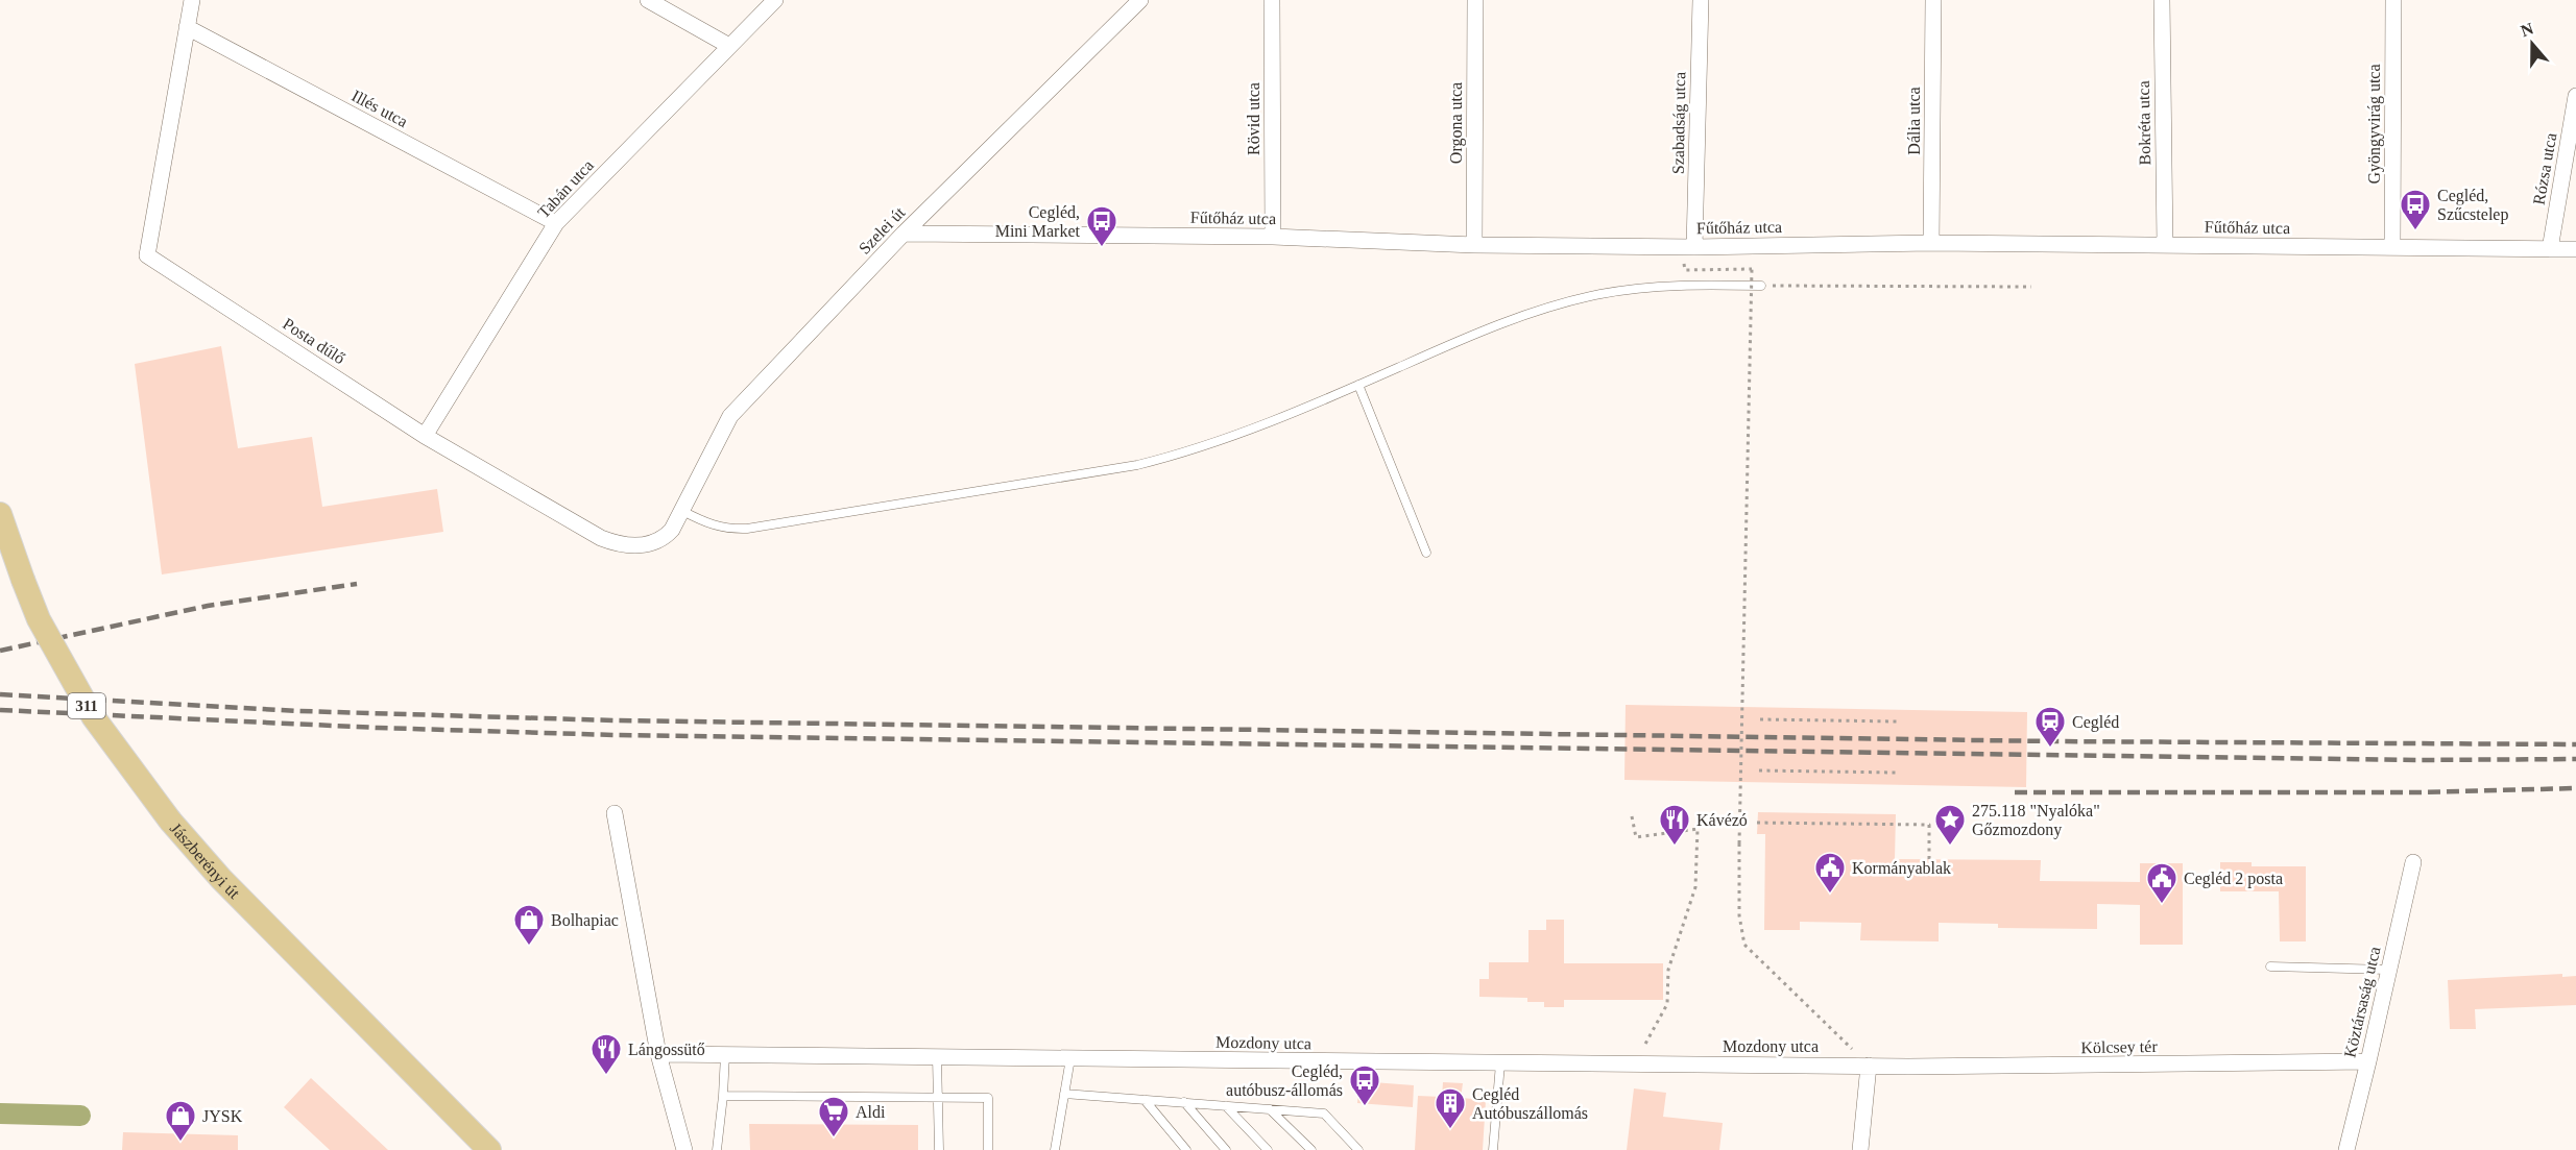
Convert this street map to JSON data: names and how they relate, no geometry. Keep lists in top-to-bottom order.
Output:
{
  "streets": {
    "main road": ["311", "Jászberényi út"],
    "street": [
      "Illés utca",
      "Rövid utca",
      "Dália utca",
      "Orgona utca",
      "Szabadság utca",
      "Bokréta utca",
      "Gyöngyvirág utca",
      "Rózsa utca",
      "Tabán utca",
      "Fűtőház utca",
      "Szelei út",
      "Posta dűlő",
      "Köztársaság utca",
      "Mozdony utca",
      "Kölcsey tér"
    ]
  },
  "crossings": [
    ["Illés utca", "Tabán utca"],
    ["Illés utca", "Posta dűlő"],
    ["Rövid utca", "Fűtőház utca"],
    ["Dália utca", "Fűtőház utca"],
    ["Orgona utca", "Fűtőház utca"],
    ["Szabadság utca", "Fűtőház utca"],
    ["Bokréta utca", "Fűtőház utca"],
    ["Gyöngyvirág utca", "Fűtőház utca"],
    ["Rózsa utca", "Fűtőház utca"],
    ["Tabán utca", "Posta dűlő"],
    ["Fűtőház utca", "Szelei út"],
    ["Szelei út", "Posta dűlő"],
    ["Köztársaság utca", "Kölcsey tér"],
    ["Mozdony utca", "Kölcsey tér"]
  ],
  "places": {
    "bus stop": ["Cegléd, Szűcstelep", "Cegléd, Mini Market", "Cegléd, autóbusz-állomás"],
    "station": ["Cegléd"],
    "restaurant": ["Kávézó", "Lángossütő"],
    "place": ["275.118 \"Nyalóka\" Gőzmozdony"],
    "public building": ["Kormányablak", "Cegléd 2 posta"],
    "shop": ["Bolhapiac", "JYSK"],
    "building": ["Cegléd Autóbuszállomás"],
    "supermarket": ["Aldi"]
  },
  "north": "top"
}
